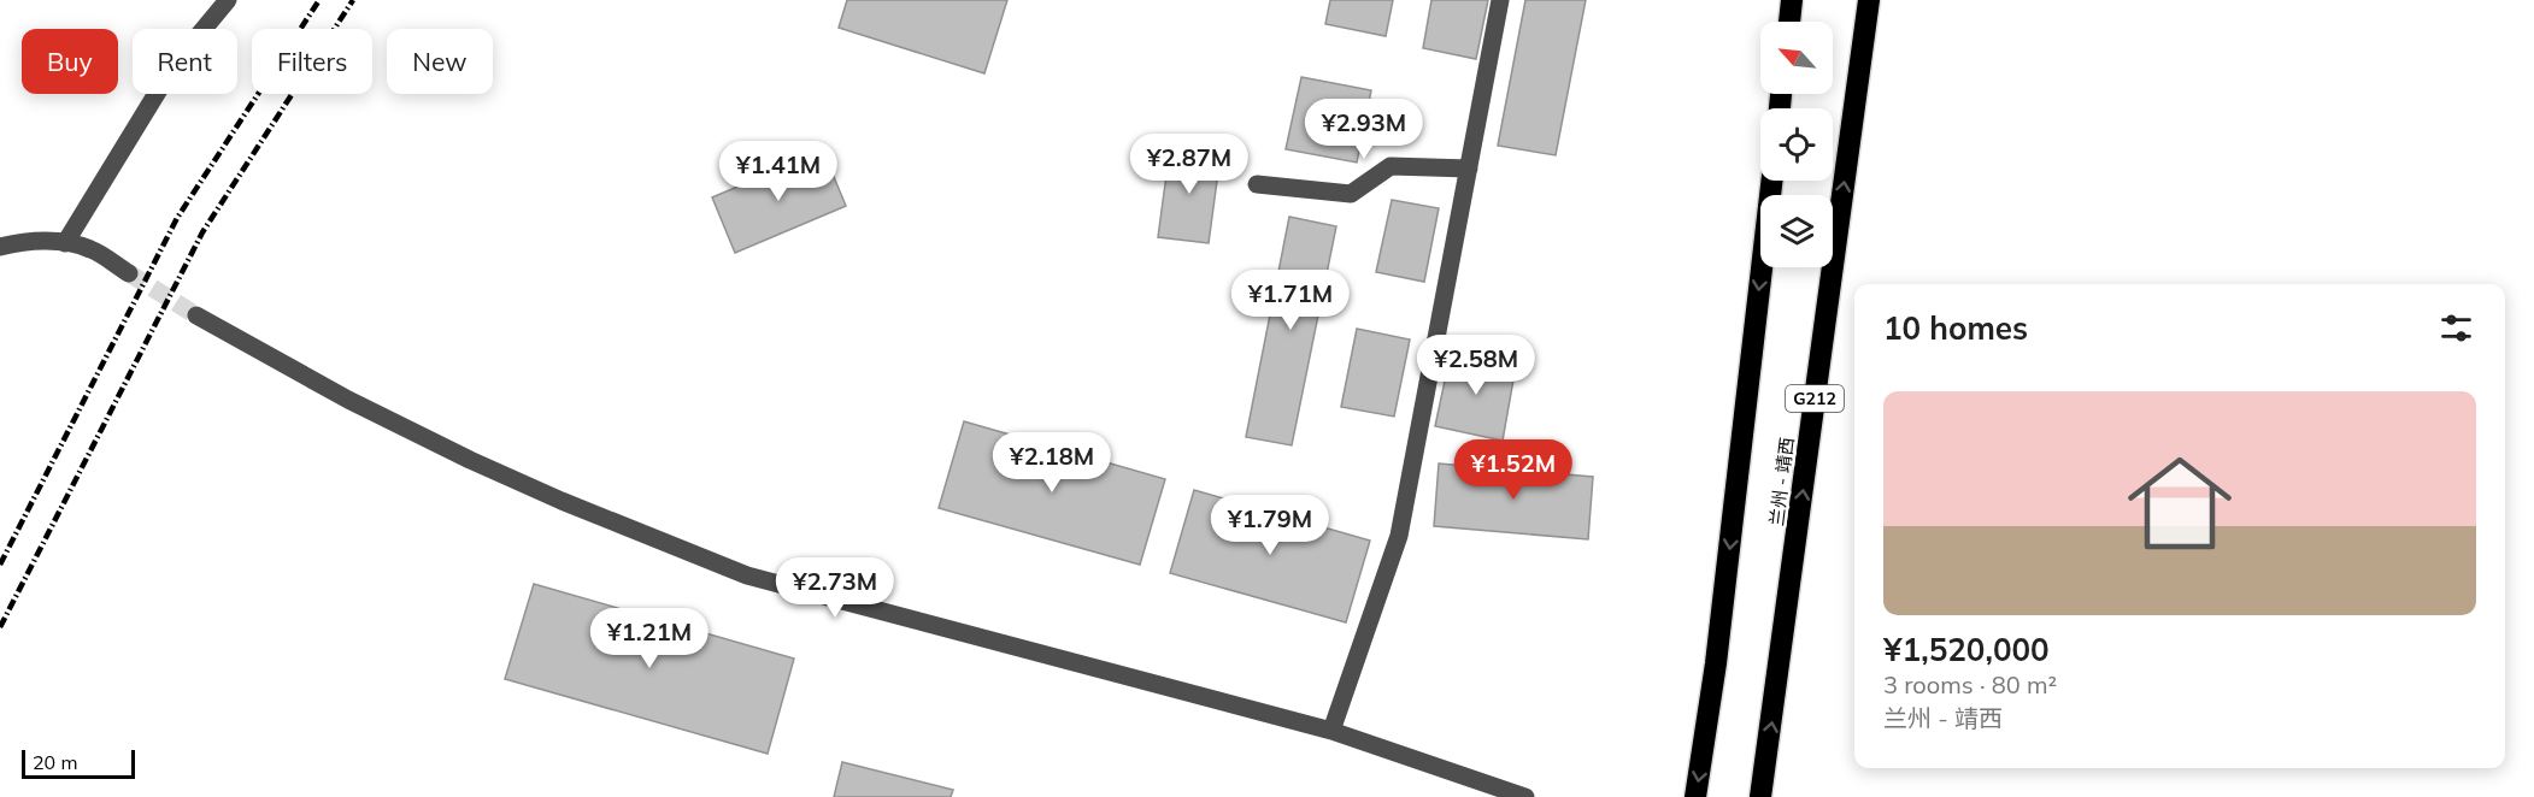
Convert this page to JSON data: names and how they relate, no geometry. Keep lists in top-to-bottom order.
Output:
{
  "streets": {
    "highway": ["G212", "兰州 - 靖西"]
  },
  "scale_bar": "20 m",
  "north": "top left",
  "page": {
    "chip": [
      "Buy",
      "Rent",
      "Filters",
      "New"
    ],
    "price": [
      "¥2.93M",
      "¥2.87M",
      "¥1.41M",
      "¥1.71M",
      "¥2.58M",
      "¥2.18M",
      "¥1.52M",
      "¥1.79M",
      "¥2.73M",
      "¥1.21M"
    ],
    "heading": "10 homes",
    "list": [
      {
        "name": "¥1,520,000",
        "note": "3 rooms · 80 m² · 兰州 - 靖西"
      }
    ],
    "scale": "20 m"
  }
}
